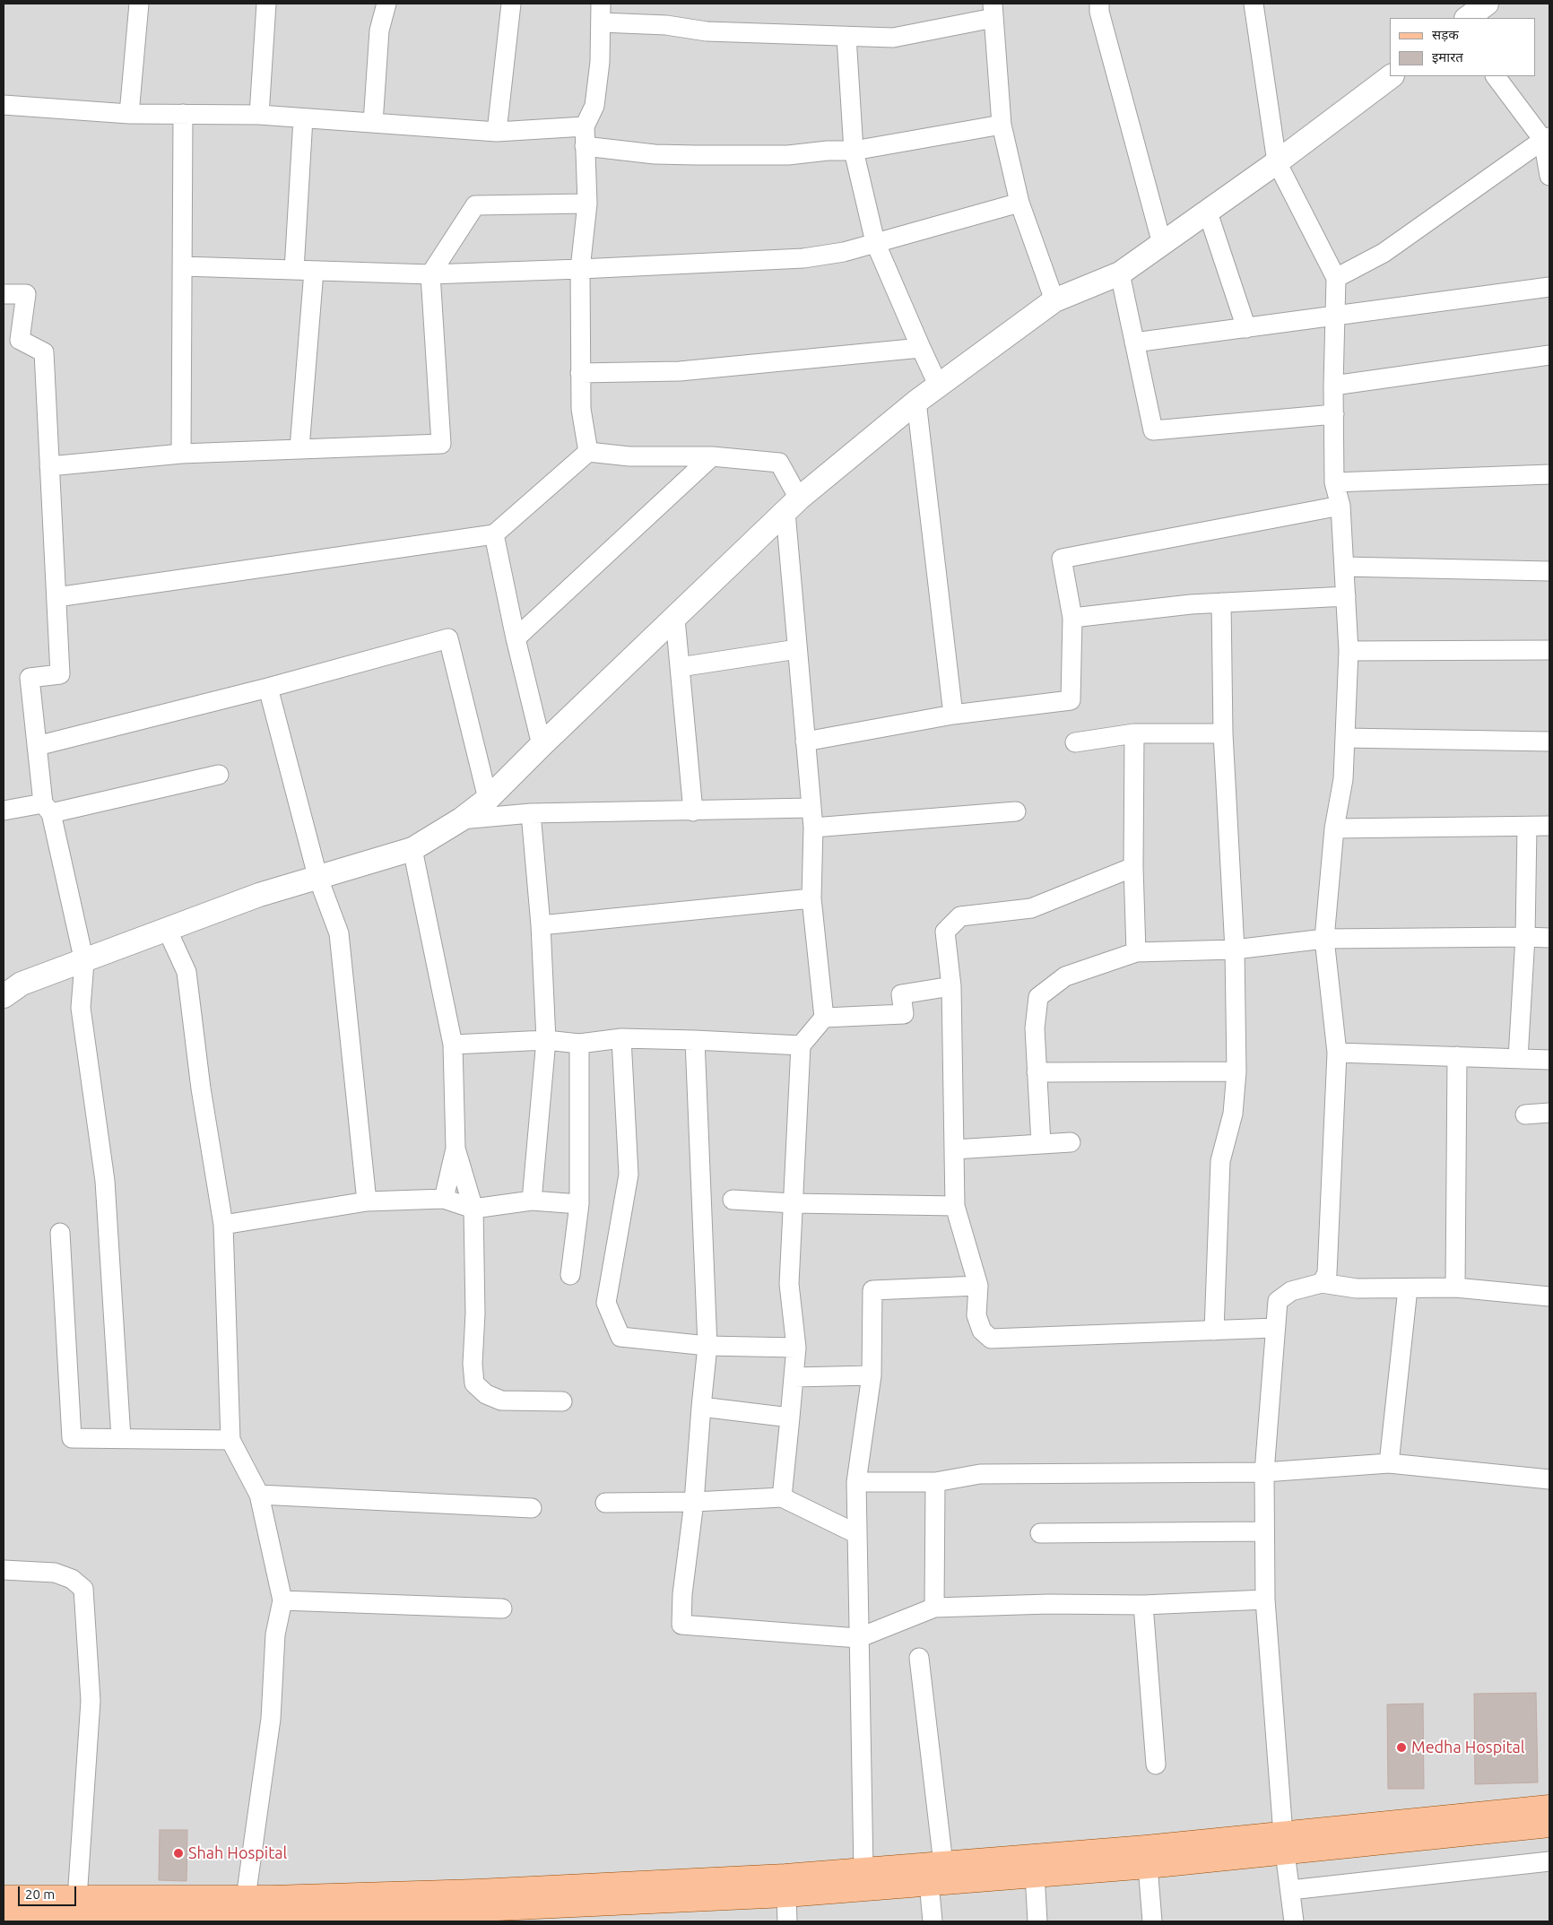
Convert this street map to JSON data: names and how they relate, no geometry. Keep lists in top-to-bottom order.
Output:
{
  "places": ["Medha Hospital", "Shah Hospital"],
  "legend": ["सड़क", "इमारत"],
  "scale_bar": "20 m"
}
